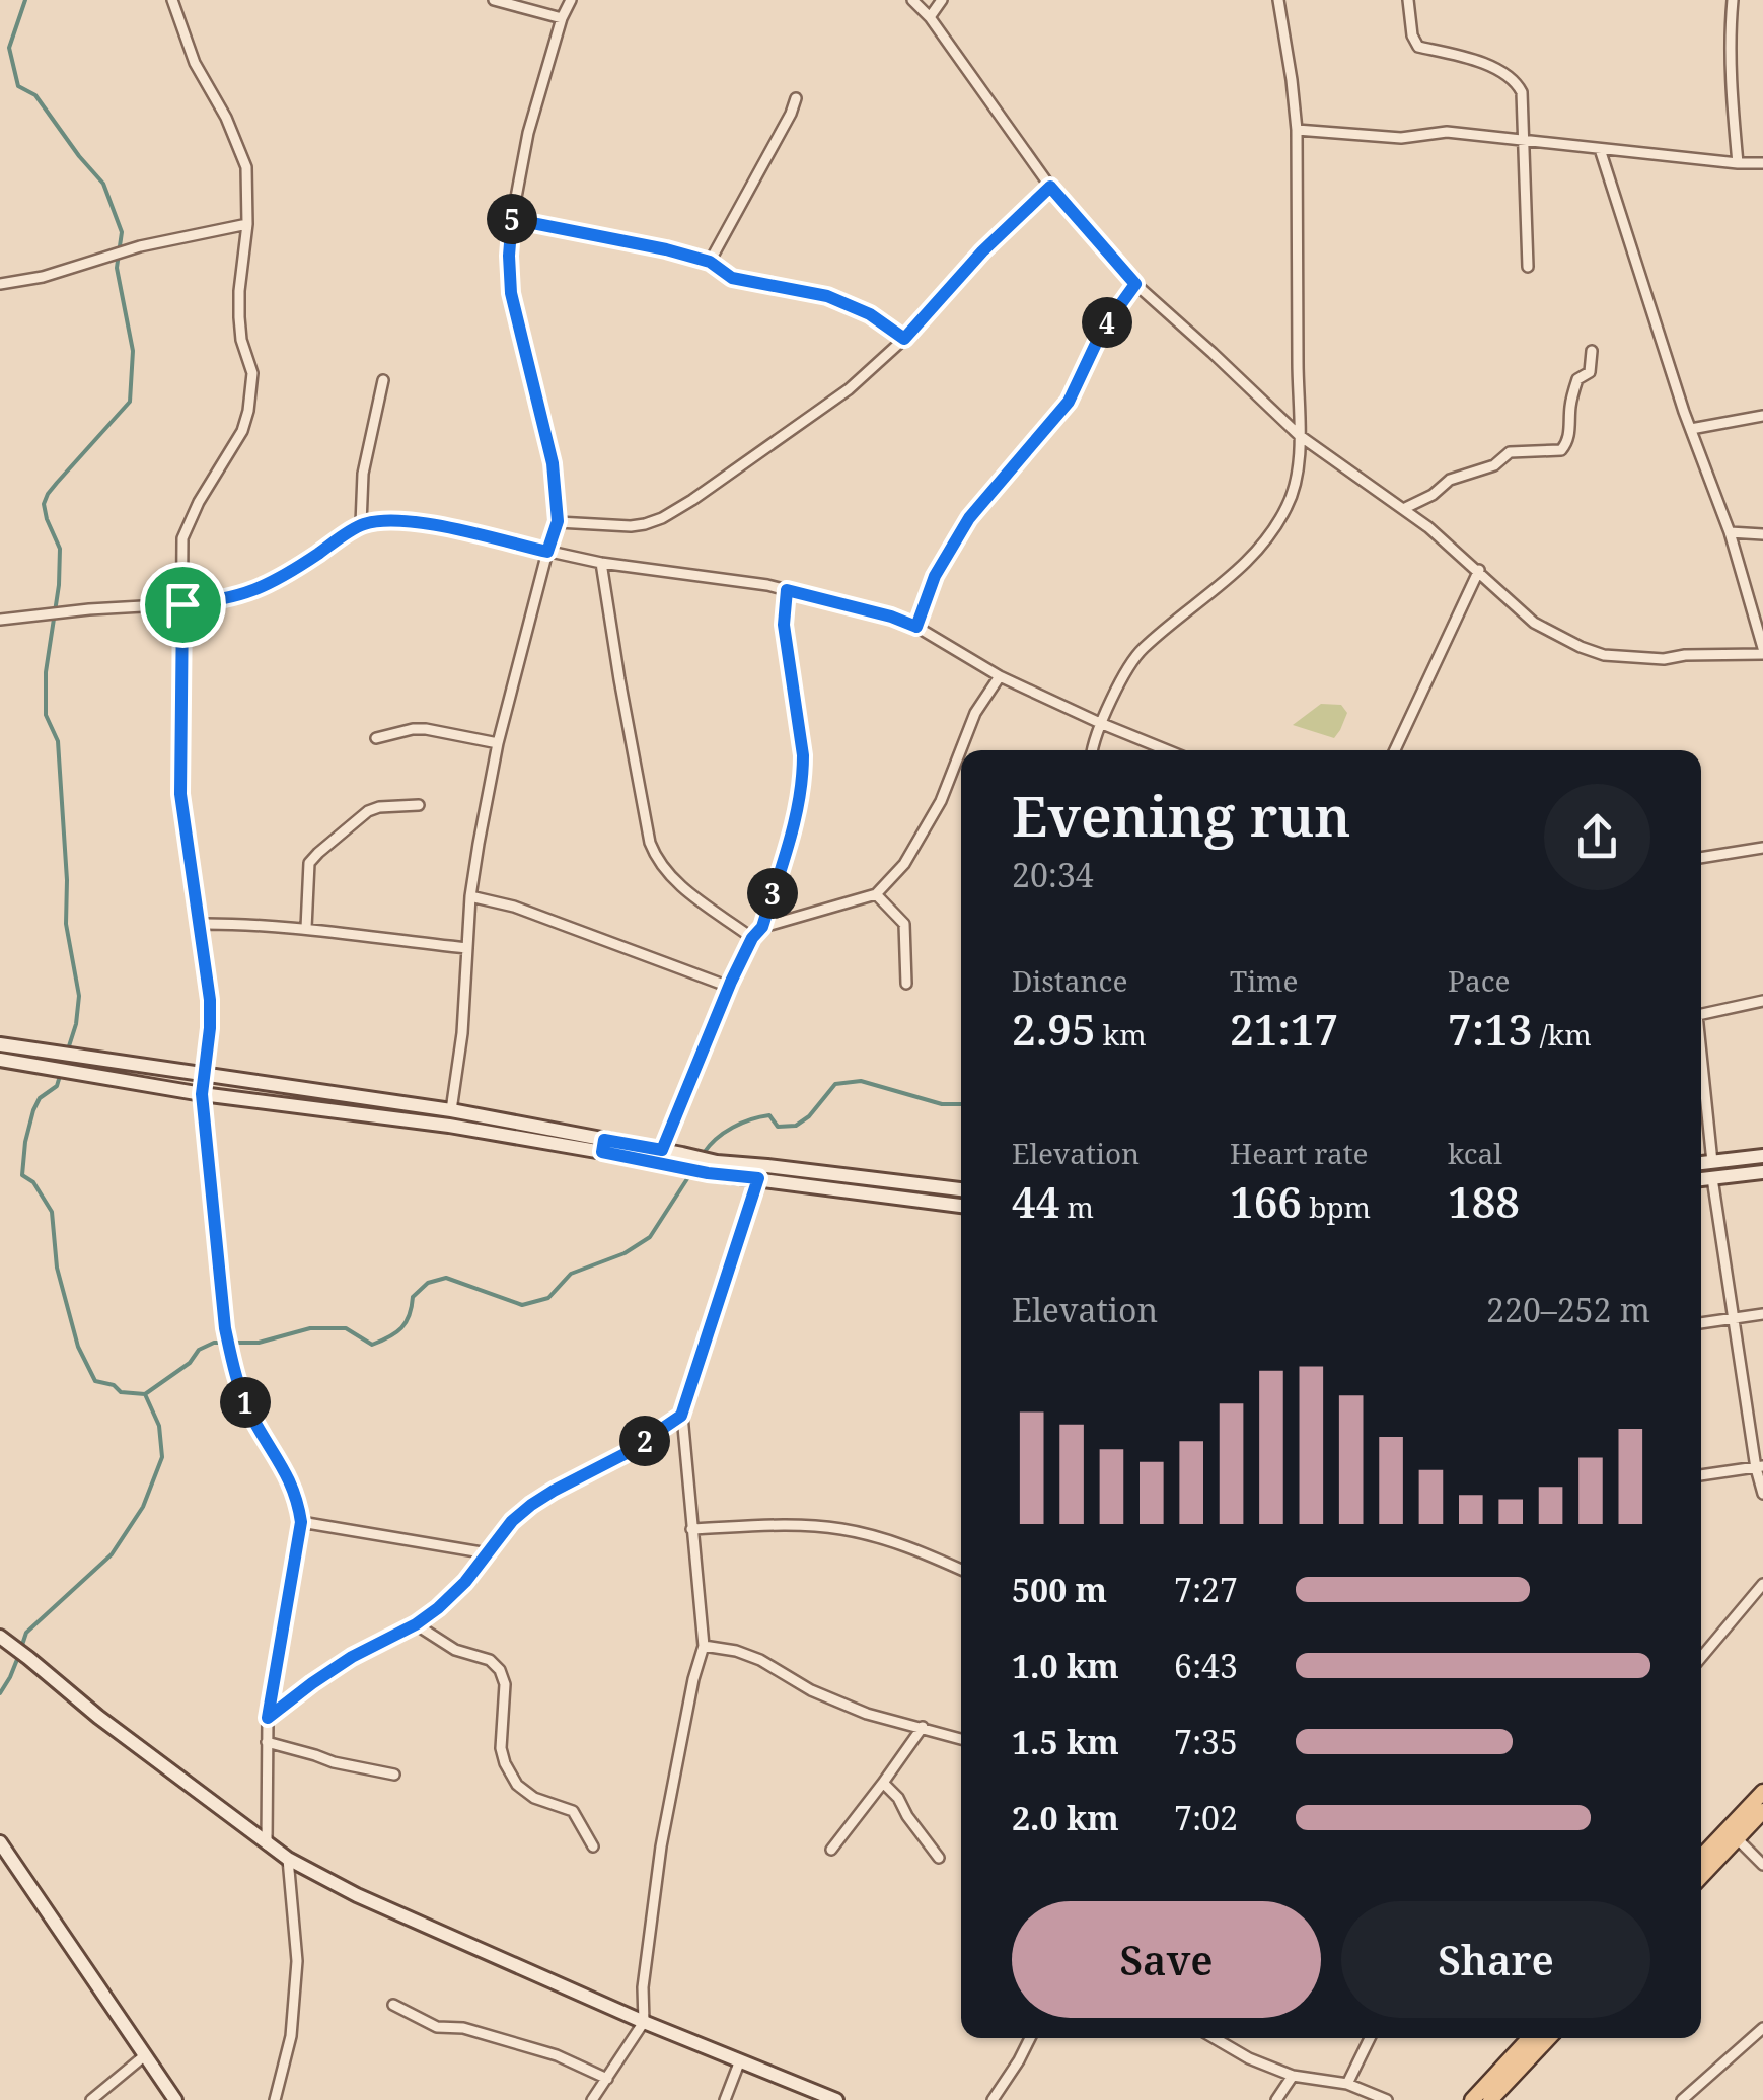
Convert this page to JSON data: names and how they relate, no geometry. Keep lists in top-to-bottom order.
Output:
{
  "page": {
    "pins": [
      "5",
      "4",
      "3",
      "1",
      "2"
    ],
    "heading": ["Evening run", "20:34"],
    "stats": [
      ["Distance", "2.95 km"],
      ["Time", "21:17"],
      ["Pace", "7:13 /km"],
      ["Elevation", "44 m"],
      ["Heart rate", "166 bpm"],
      ["kcal", "188"]
    ],
    "chart": ["Elevation", "220–252 m"],
    "list": [
      {
        "name": "500 m",
        "note": "7:27"
      },
      {
        "name": "1.0 km",
        "note": "6:43"
      },
      {
        "name": "1.5 km",
        "note": "7:35"
      },
      {
        "name": "2.0 km",
        "note": "7:02"
      }
    ],
    "buttons": ["Save", "Share"]
  }
}
